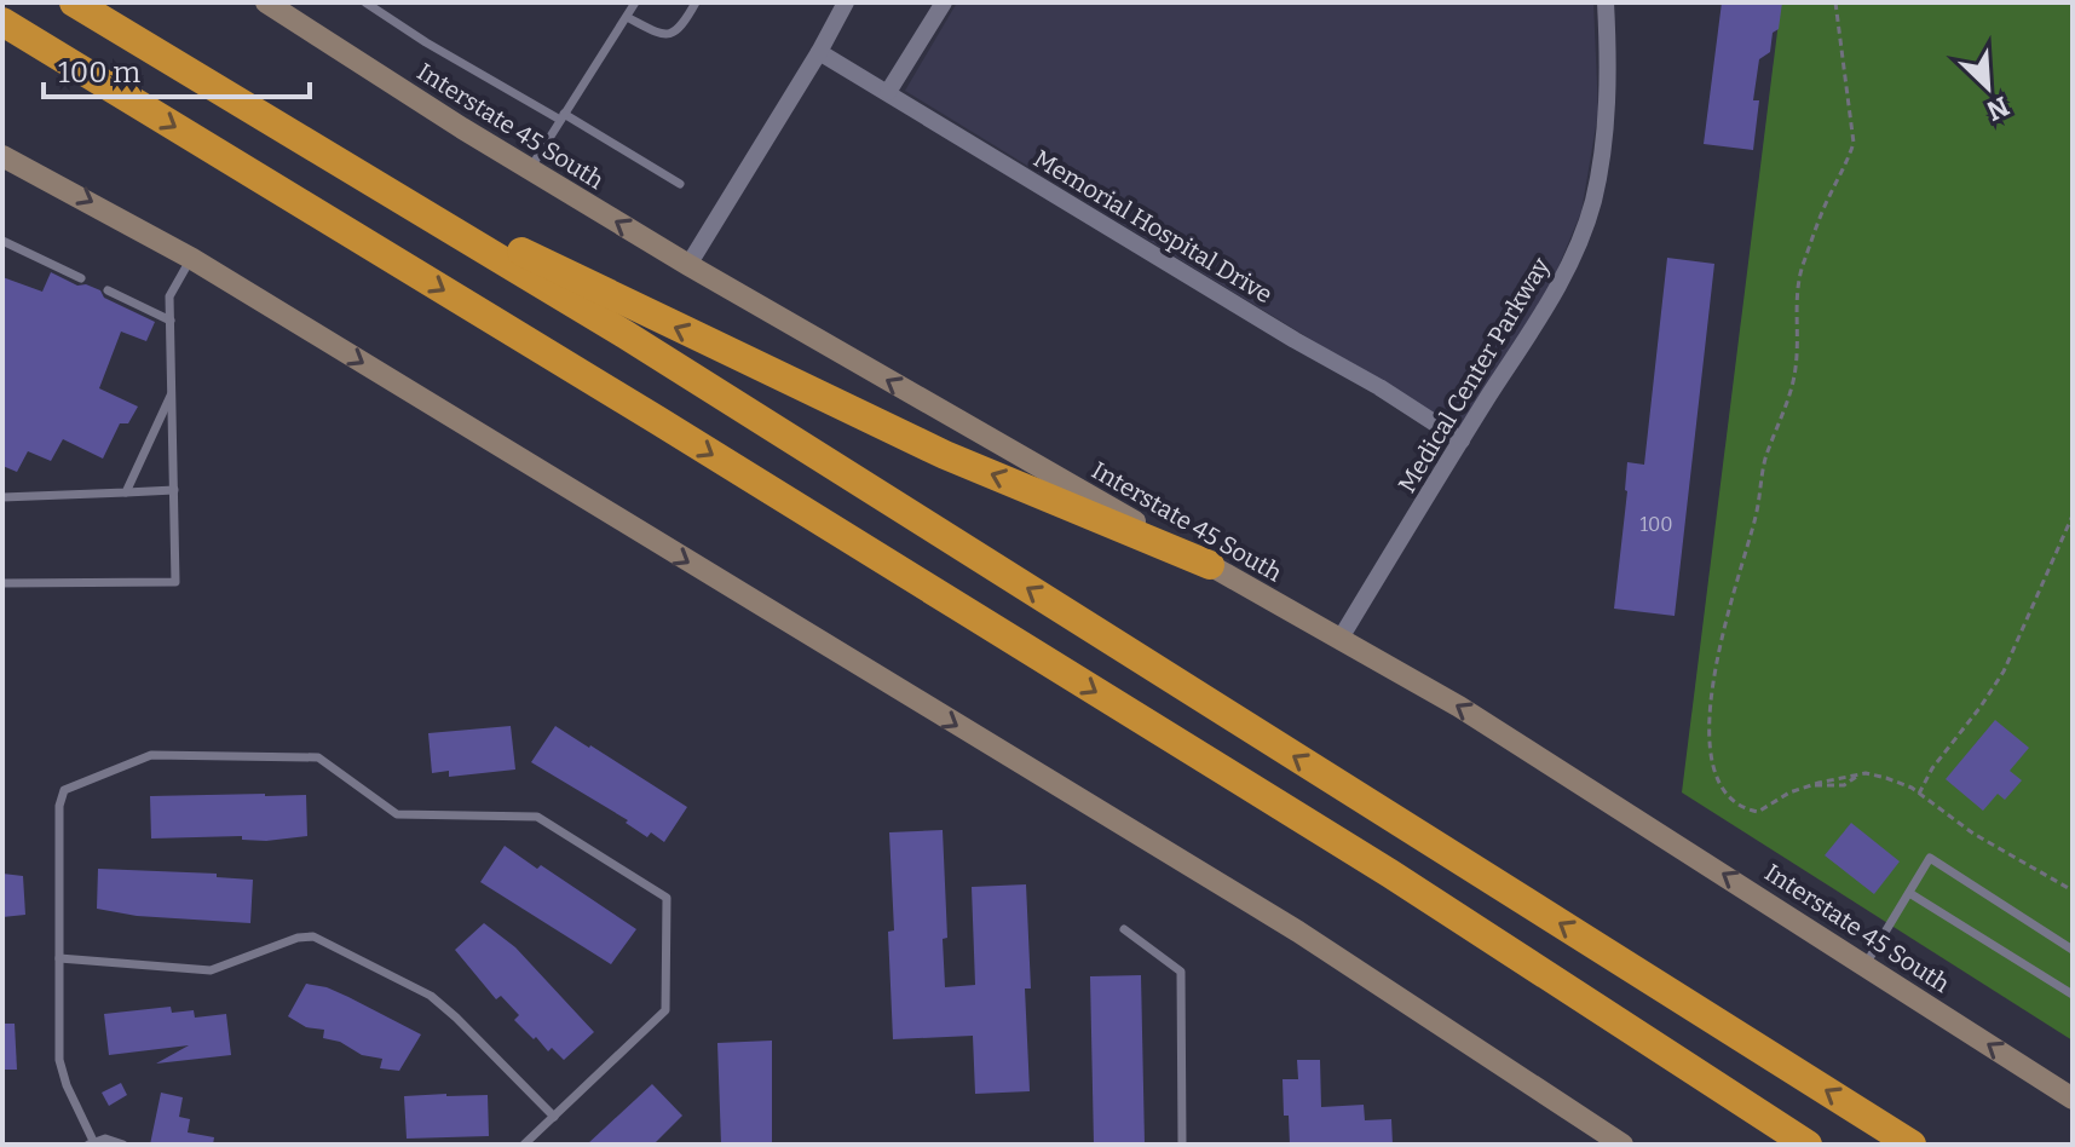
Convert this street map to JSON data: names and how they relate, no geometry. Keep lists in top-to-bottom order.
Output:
{
  "streets": {
    "main road": ["Interstate 45 South"],
    "street": ["Memorial Hospital Drive", "Medical Center Parkway"]
  },
  "crossings": [
    ["Interstate 45 South", "Medical Center Parkway"],
    ["Memorial Hospital Drive", "Medical Center Parkway"]
  ],
  "one_way": ["Interstate 45 South"],
  "house_numbers": ["100"],
  "scale_bar": "100 m",
  "north": "bottom right"
}
